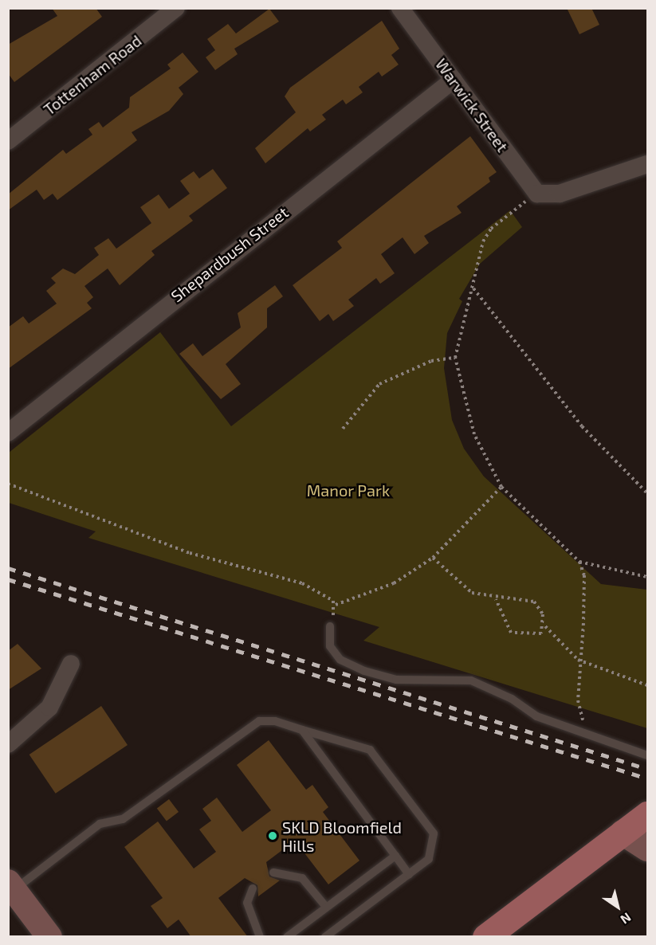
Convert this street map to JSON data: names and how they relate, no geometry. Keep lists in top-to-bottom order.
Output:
{
  "streets": {
    "street": ["Tottenham Road", "Warwick Street", "Shepardbush Street"]
  },
  "crossings": [
    ["Warwick Street", "Shepardbush Street"]
  ],
  "parks": ["Manor Park"],
  "places": ["SKLD Bloomfield Hills"],
  "north": "bottom right"
}
